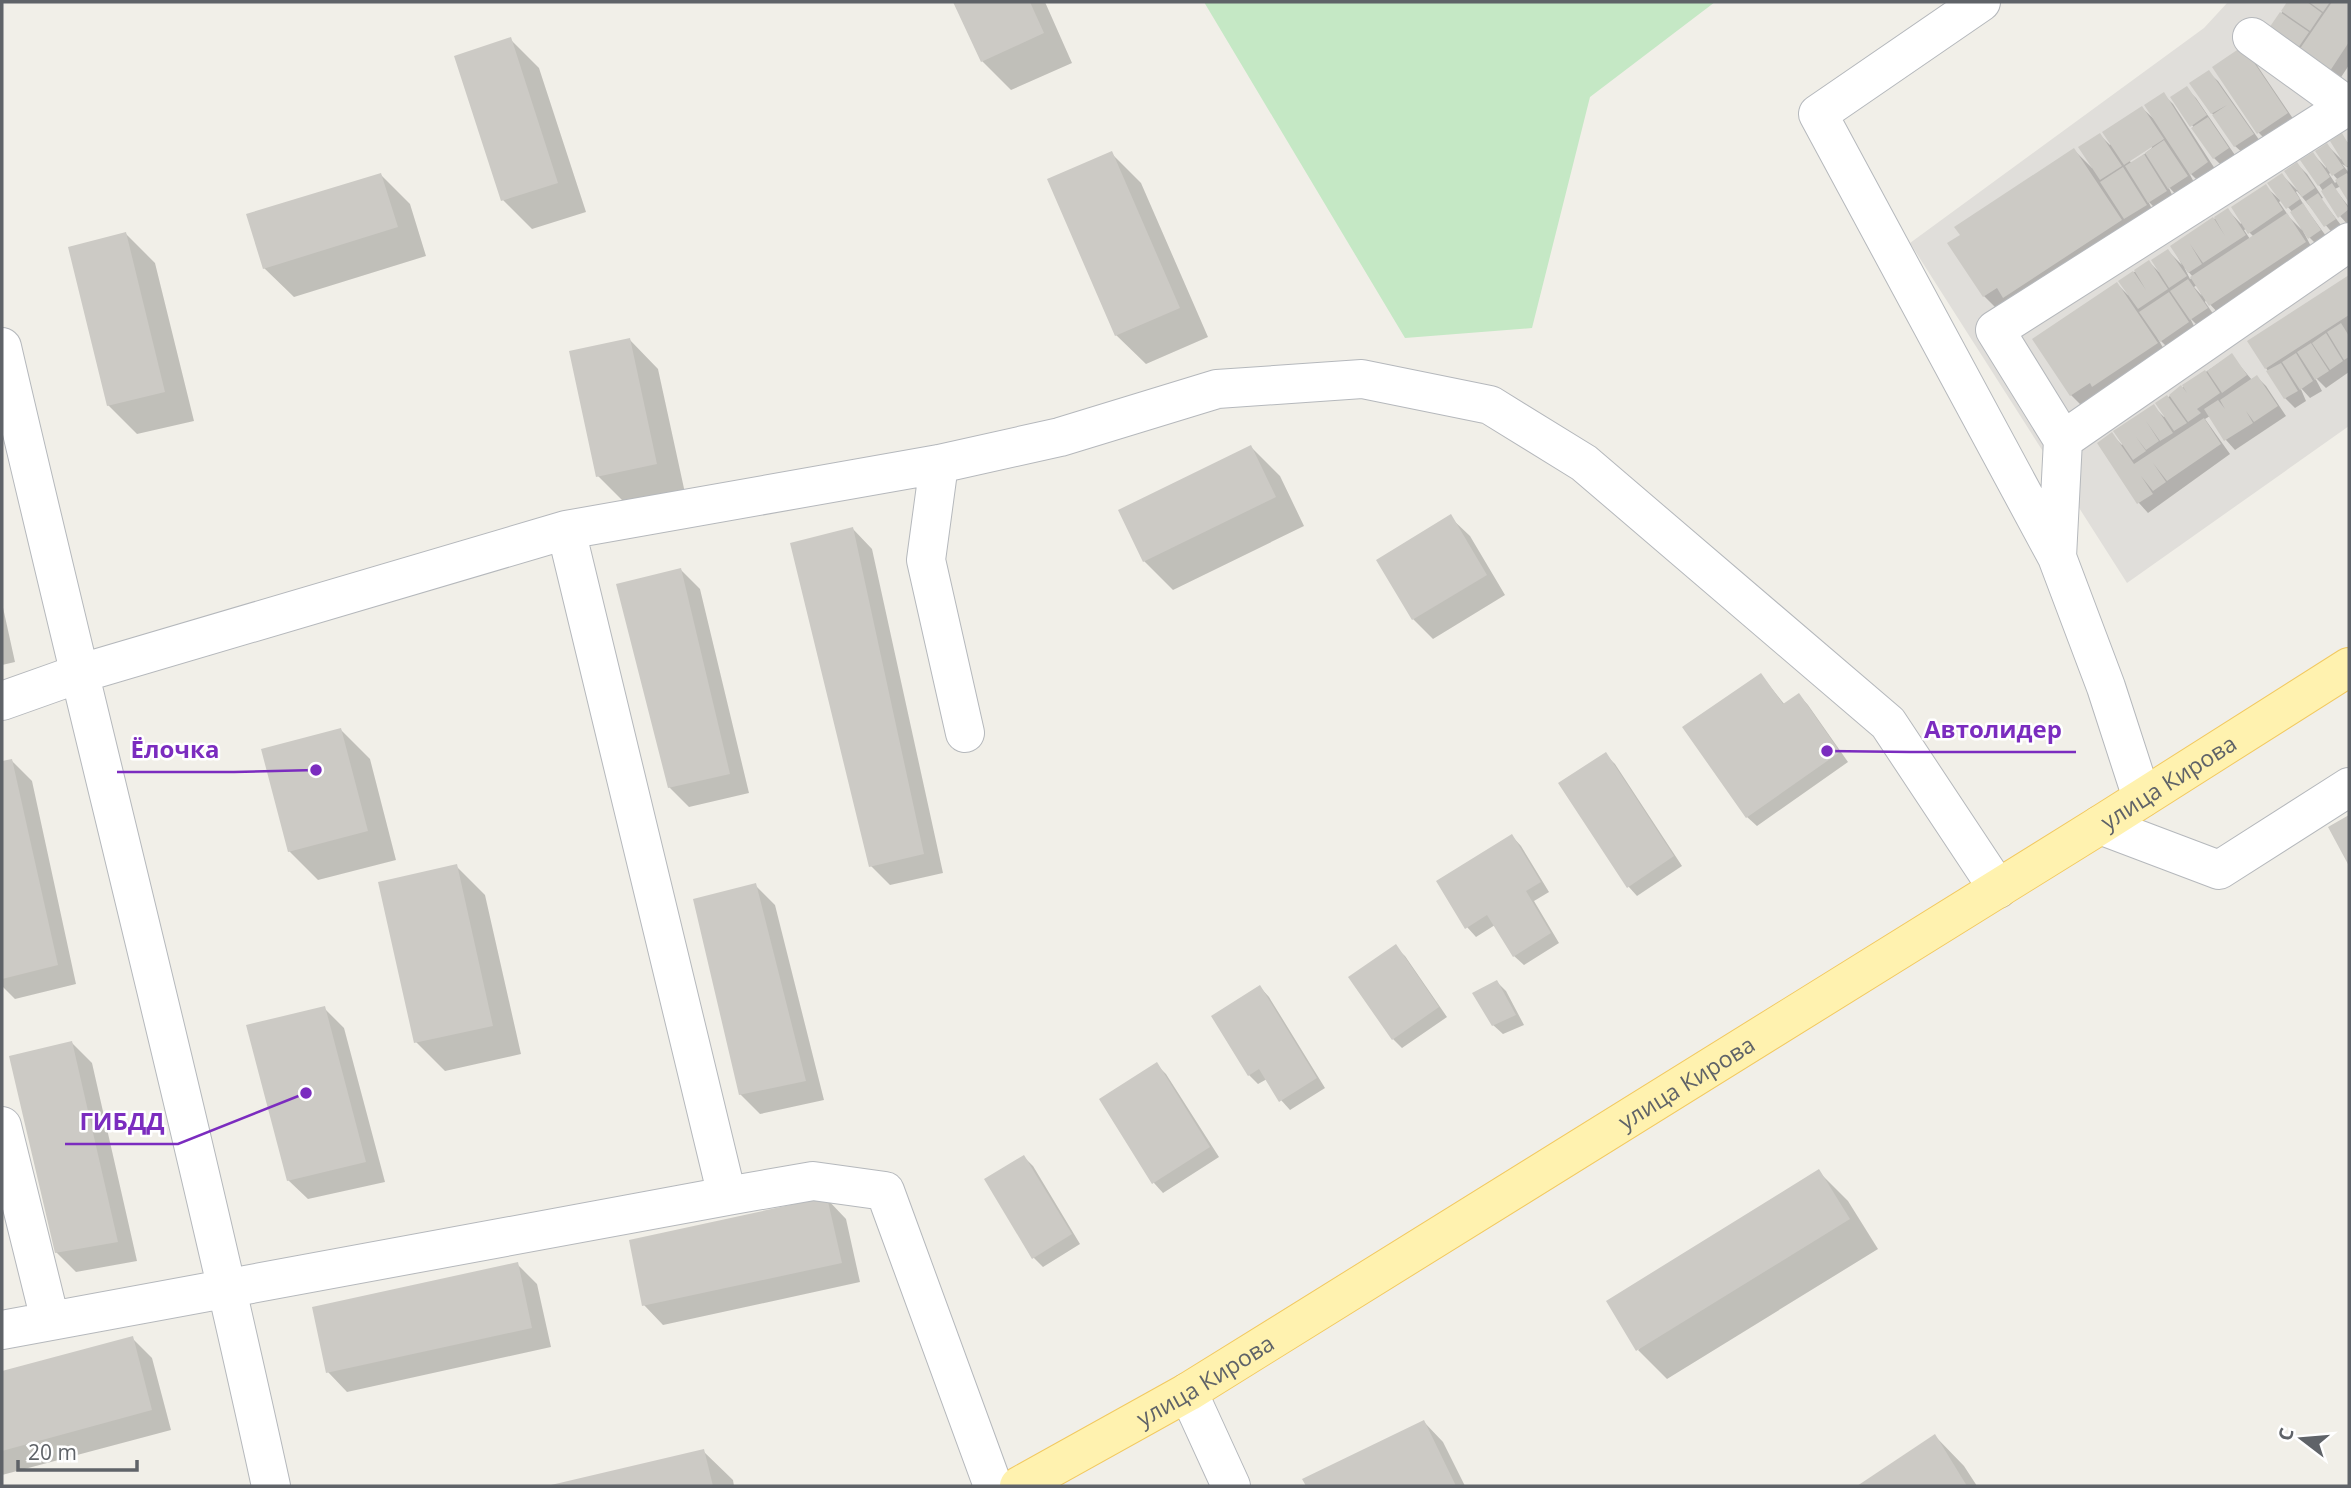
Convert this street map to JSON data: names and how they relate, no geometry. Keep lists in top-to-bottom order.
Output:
{
  "streets": {
    "main road": ["улица Кирова"]
  },
  "places": ["Автолидер", "Ёлочка", "ГИБДД"],
  "scale_bar": "20 m",
  "north": "left"
}
